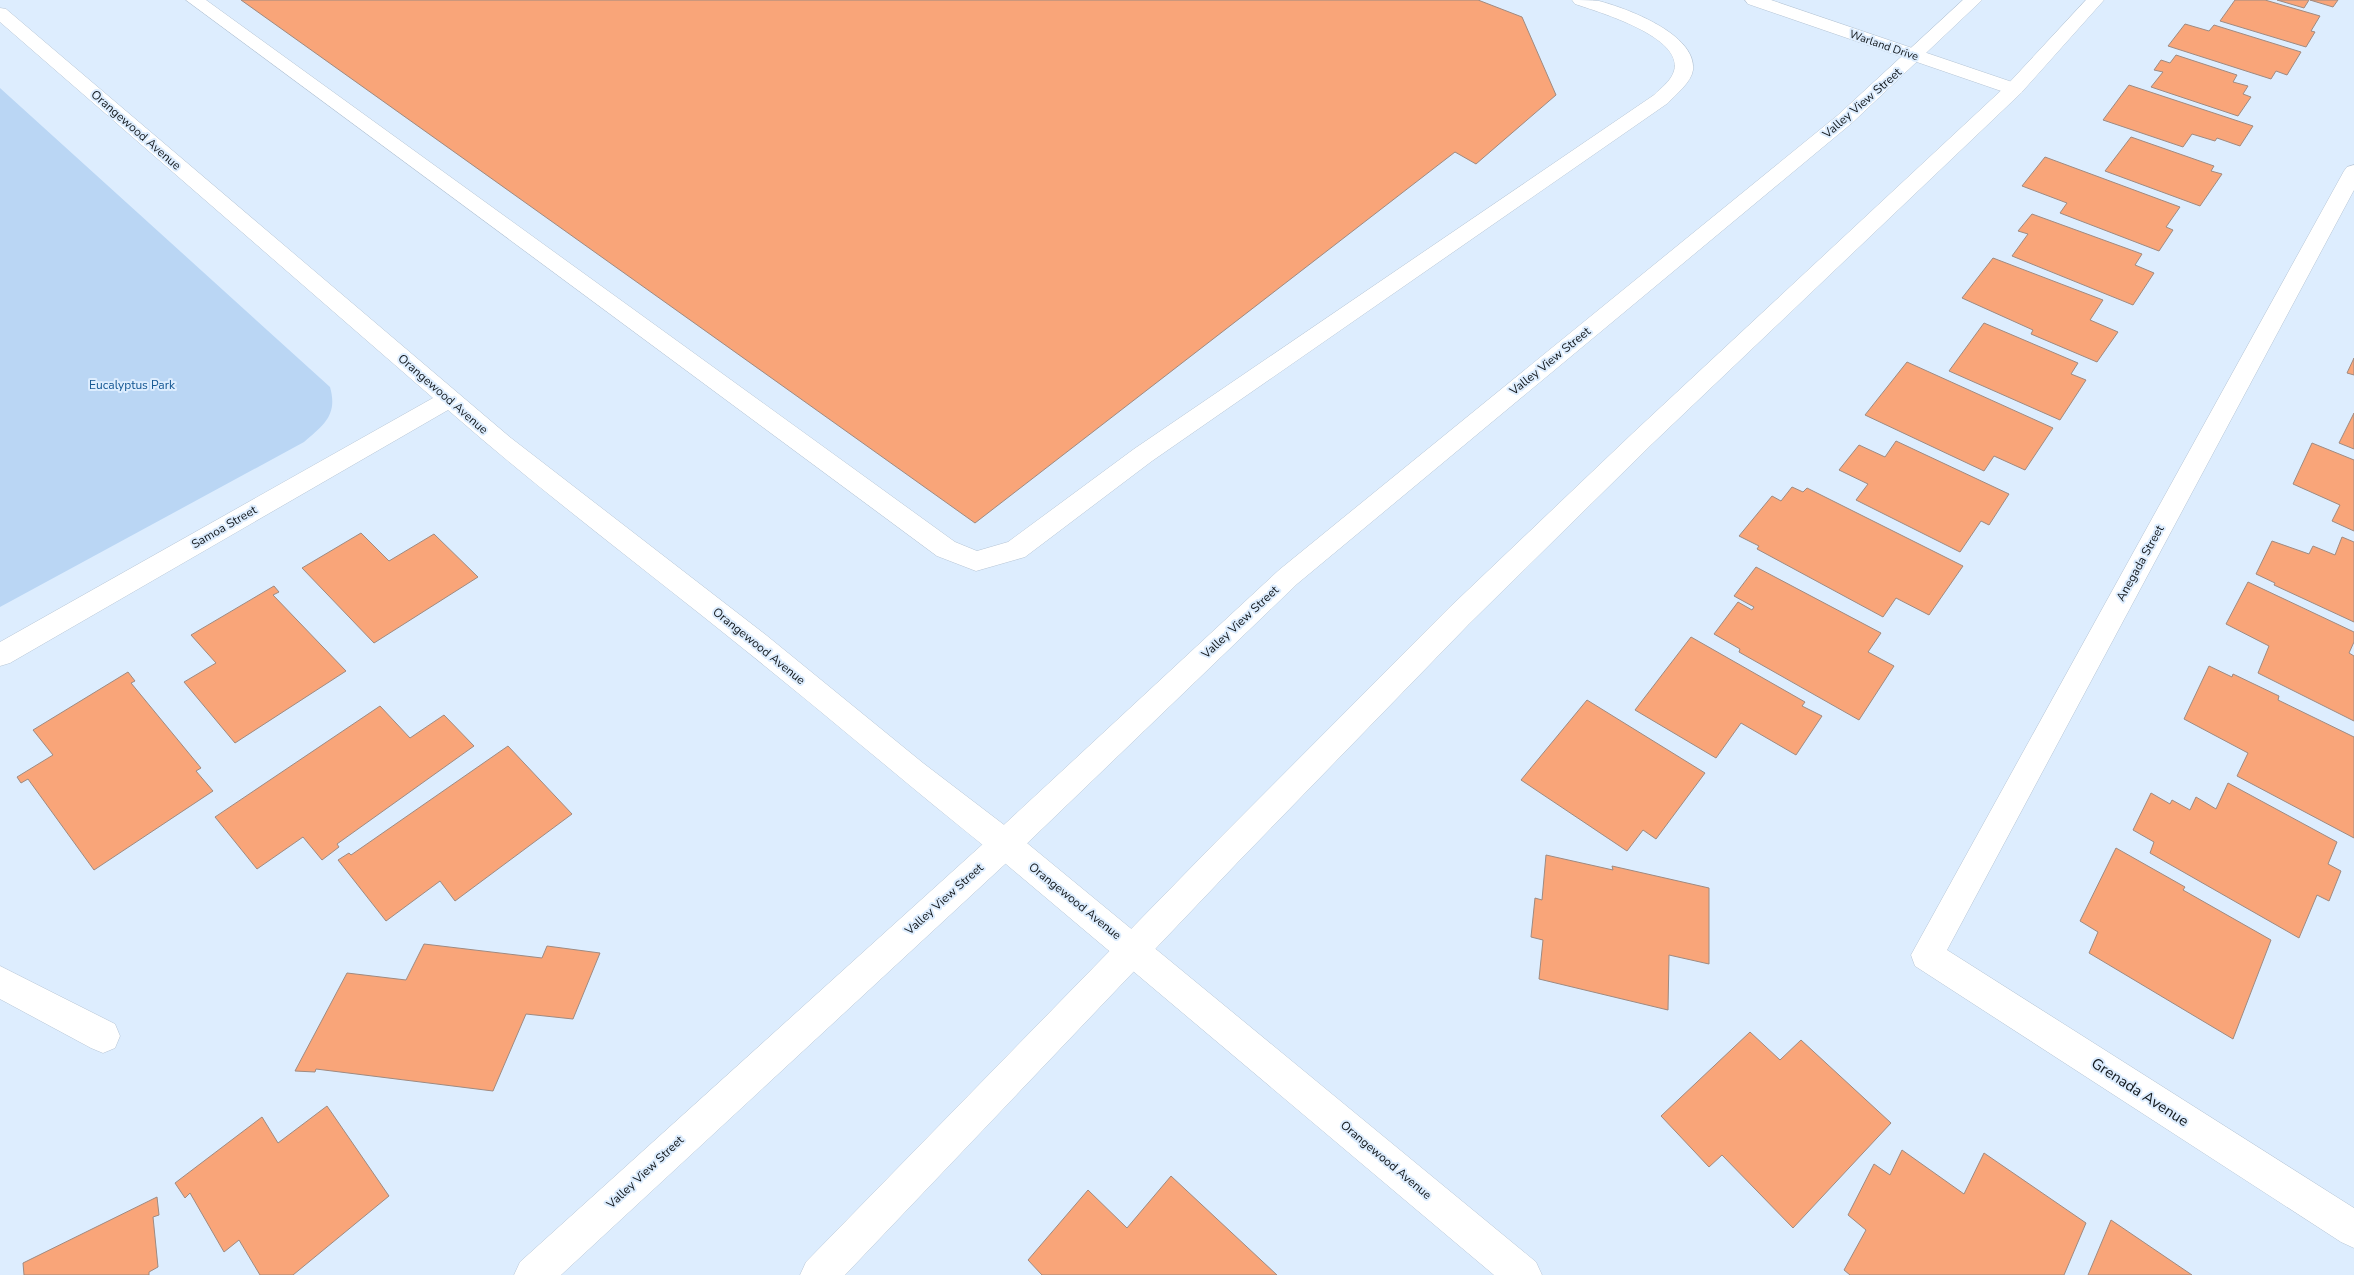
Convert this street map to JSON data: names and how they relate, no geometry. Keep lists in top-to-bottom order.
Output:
{
  "streets": {
    "street": [
      "Warland Drive",
      "Valley View Street",
      "Orangewood Avenue",
      "Samoa Street",
      "Anegada Street",
      "Grenada Avenue"
    ]
  },
  "crossings": [
    ["Warland Drive", "Valley View Street"],
    ["Valley View Street", "Orangewood Avenue"],
    ["Orangewood Avenue", "Samoa Street"],
    ["Anegada Street", "Grenada Avenue"]
  ],
  "parks": ["Eucalyptus Park"]
}
